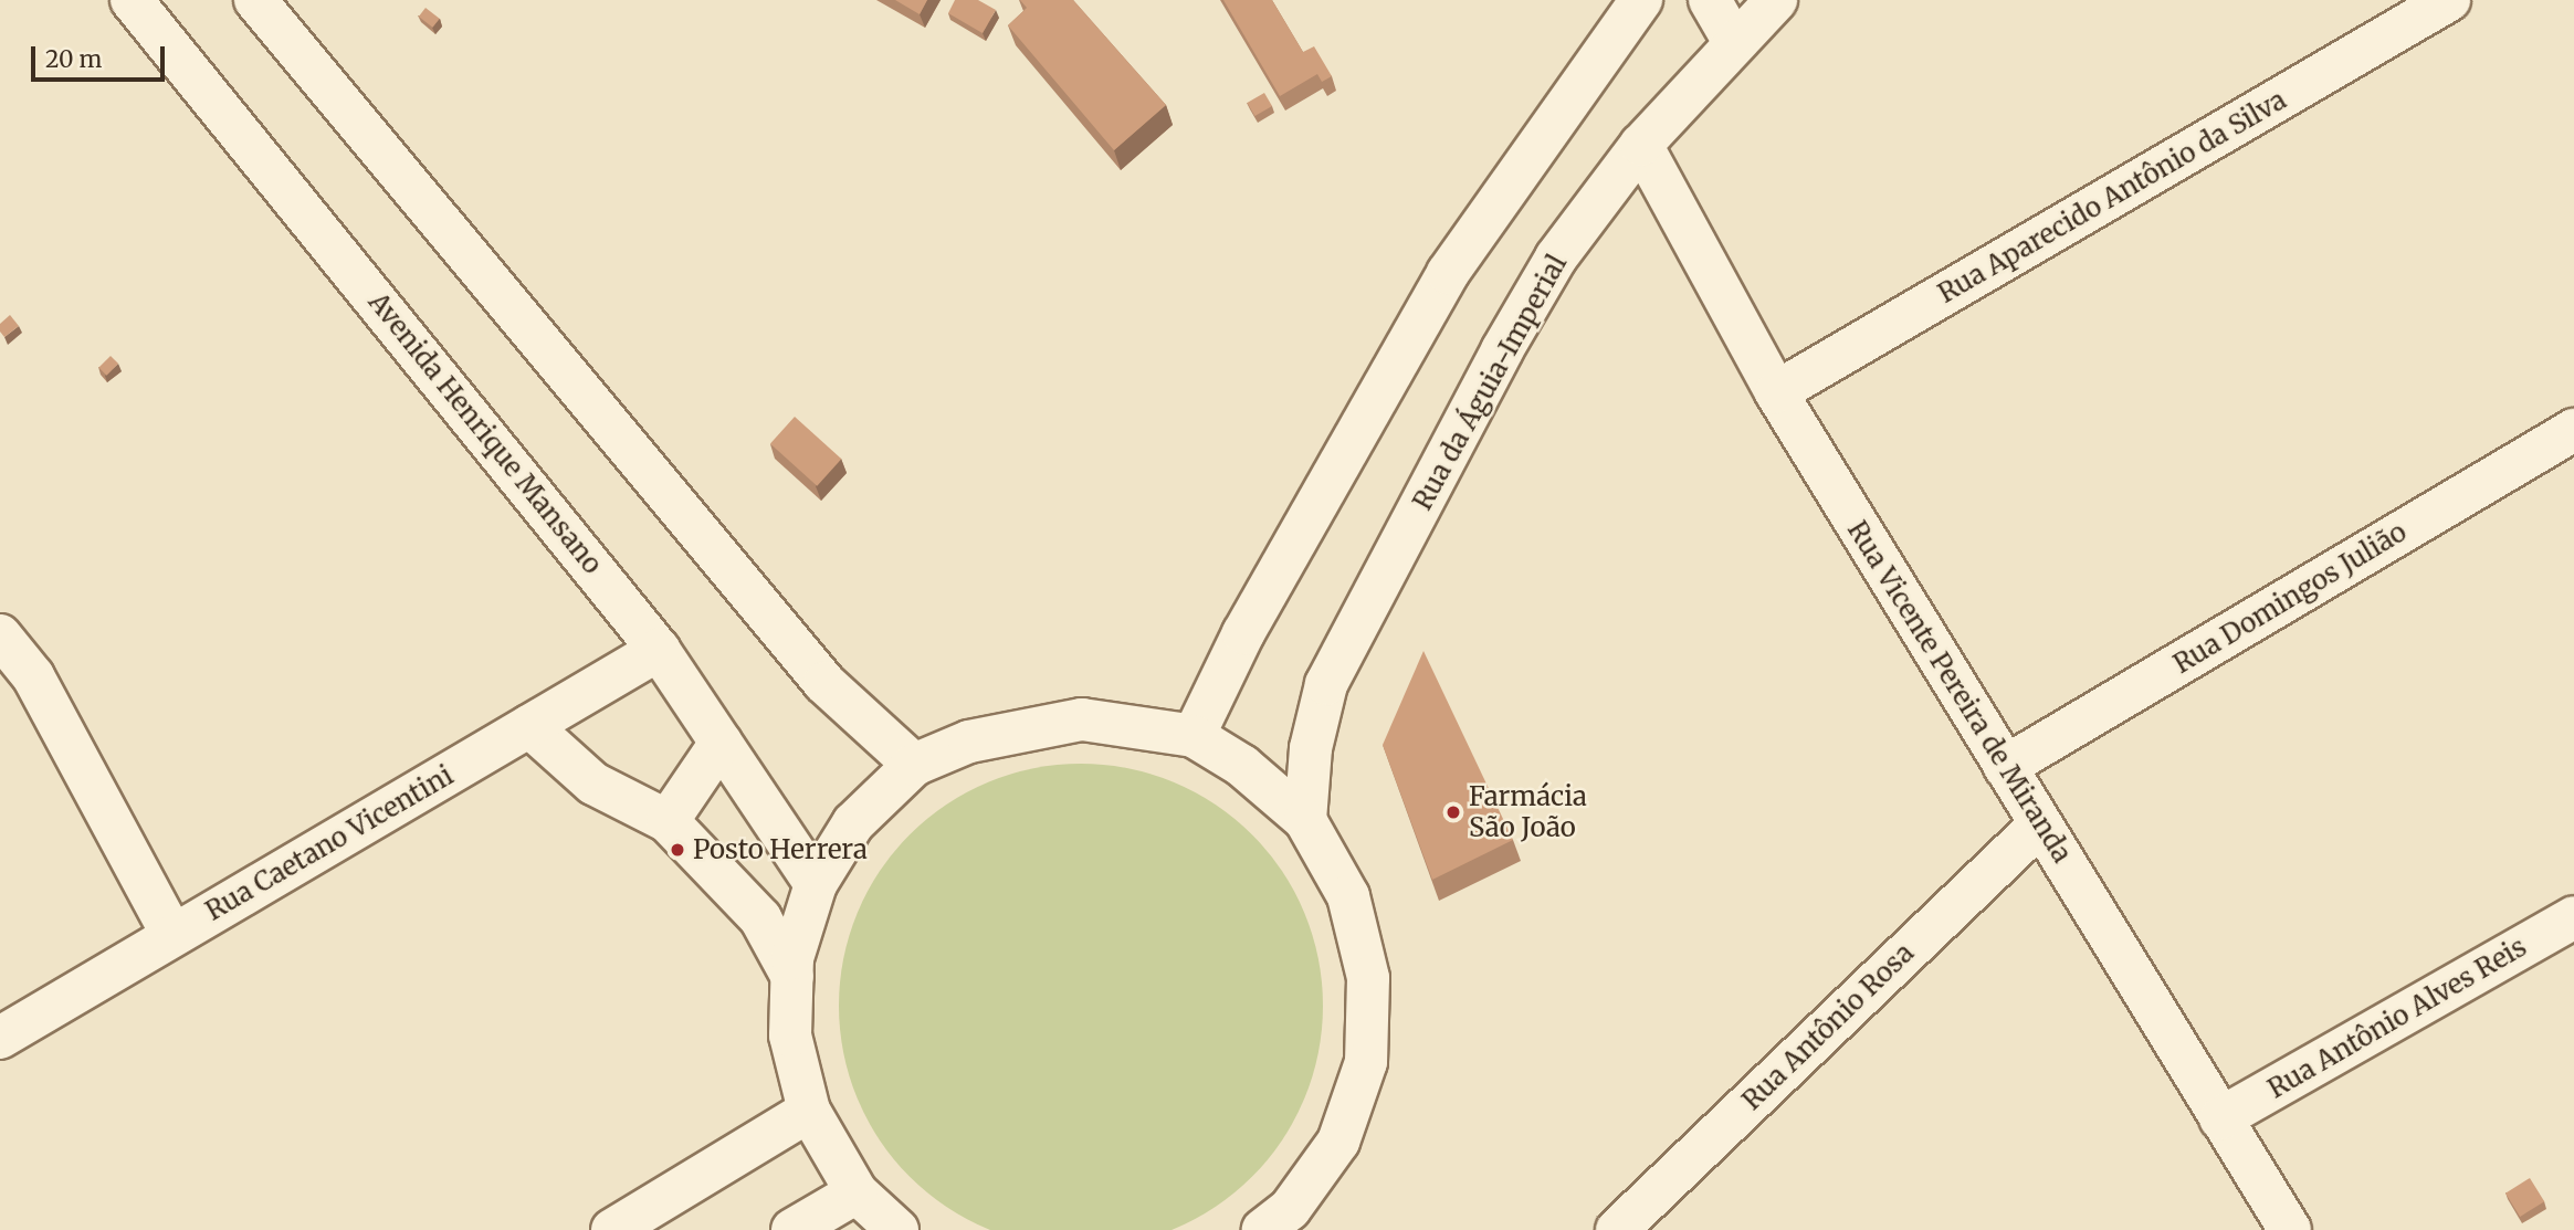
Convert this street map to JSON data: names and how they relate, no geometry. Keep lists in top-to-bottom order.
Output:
{
  "streets": {
    "street": [
      "Rua Aparecido Antônio da Silva",
      "Rua da Águia-Imperial",
      "Avenida Henrique Mansano",
      "Rua Domingos Julião",
      "Rua Vicente Pereira de Miranda",
      "Rua Caetano Vicentini",
      "Rua Antônio Alves Reis",
      "Rua Antônio Rosa"
    ]
  },
  "crossings": [
    ["Rua Aparecido Antônio da Silva", "Rua Vicente Pereira de Miranda"],
    ["Rua da Águia-Imperial", "Rua Vicente Pereira de Miranda"],
    ["Avenida Henrique Mansano", "Rua Caetano Vicentini"],
    ["Rua Domingos Julião", "Rua Vicente Pereira de Miranda"],
    ["Rua Vicente Pereira de Miranda", "Rua Antônio Alves Reis"],
    ["Rua Vicente Pereira de Miranda", "Rua Antônio Rosa"]
  ],
  "places": ["Farmácia São João", "Posto Herrera"],
  "scale_bar": "20 m"
}
